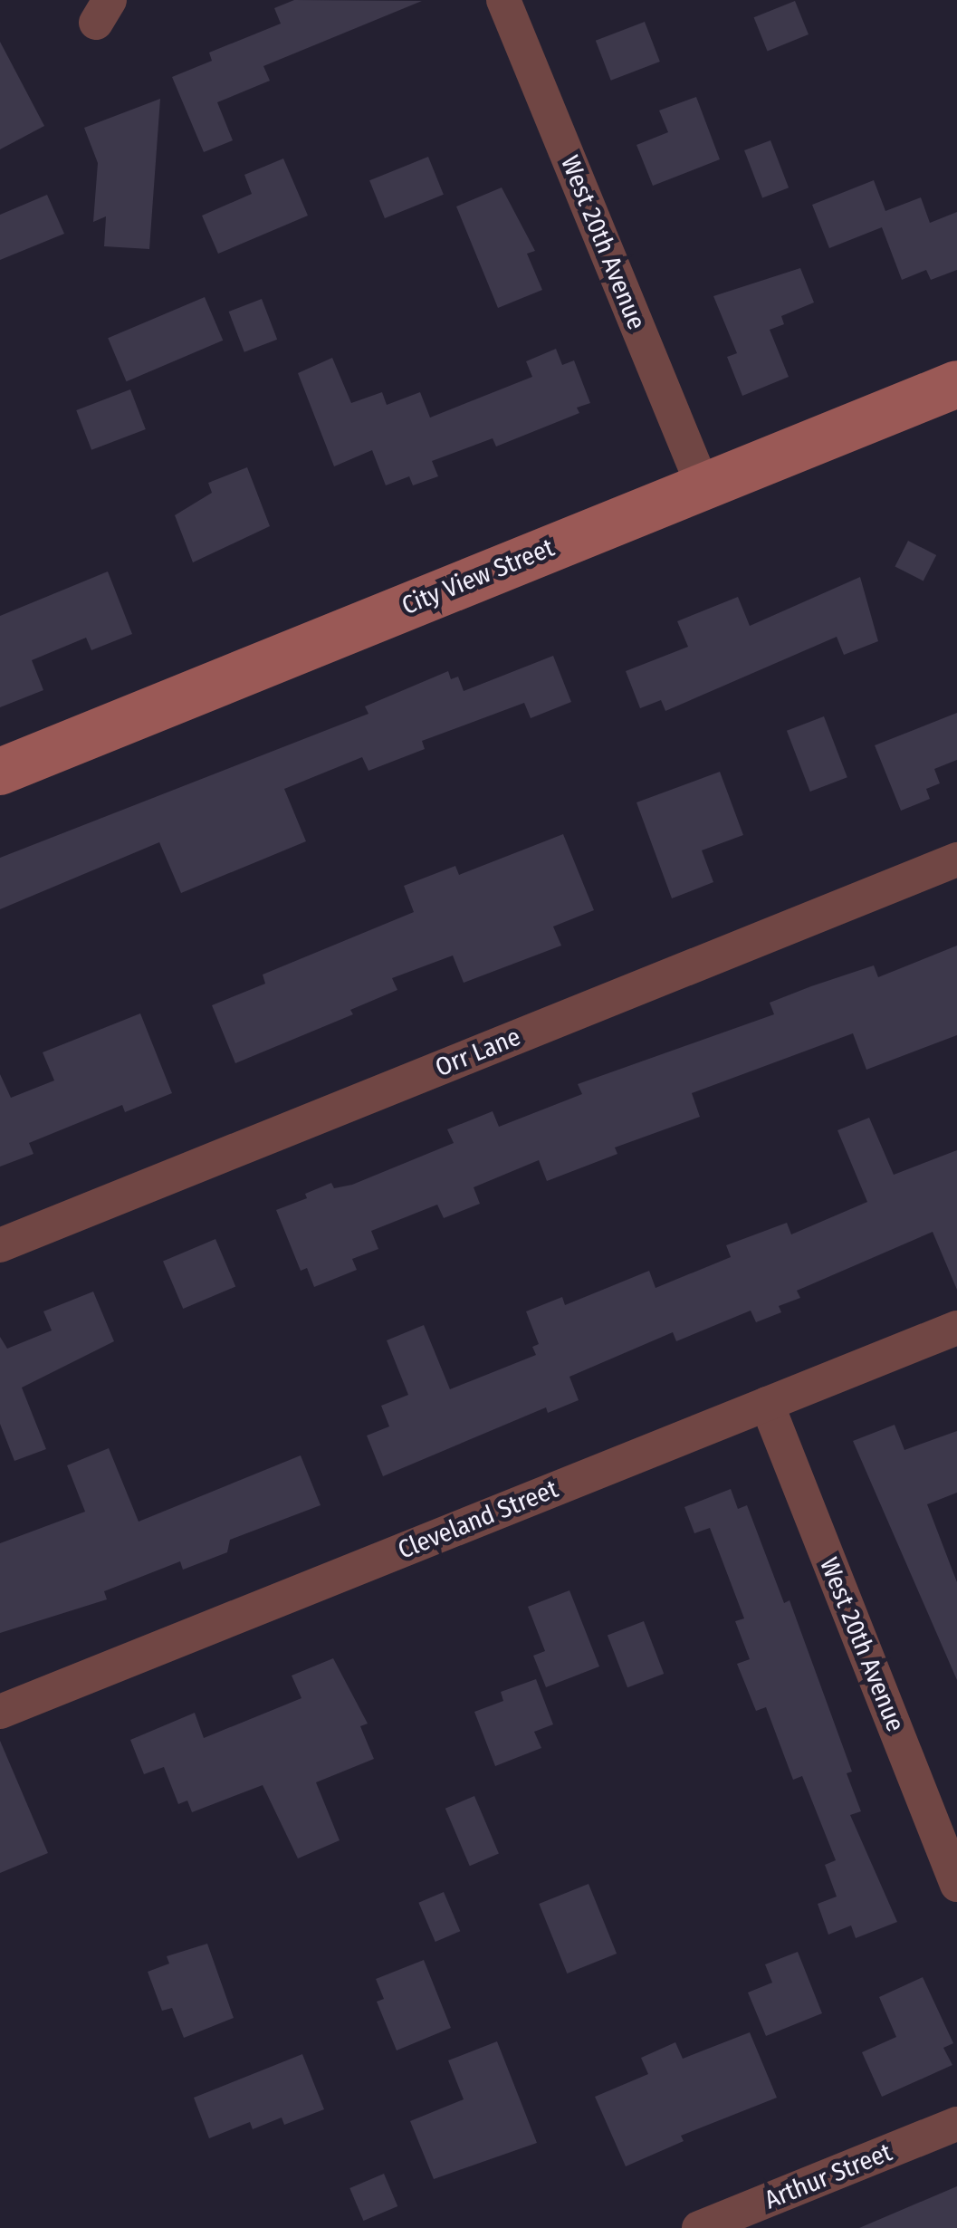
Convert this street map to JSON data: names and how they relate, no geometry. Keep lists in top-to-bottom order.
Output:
{
  "streets": {
    "street": [
      "West 20th Avenue",
      "City View Street",
      "Orr Lane",
      "Cleveland Street",
      "Arthur Street"
    ]
  },
  "crossings": [
    ["West 20th Avenue", "City View Street"],
    ["West 20th Avenue", "Cleveland Street"]
  ]
}
